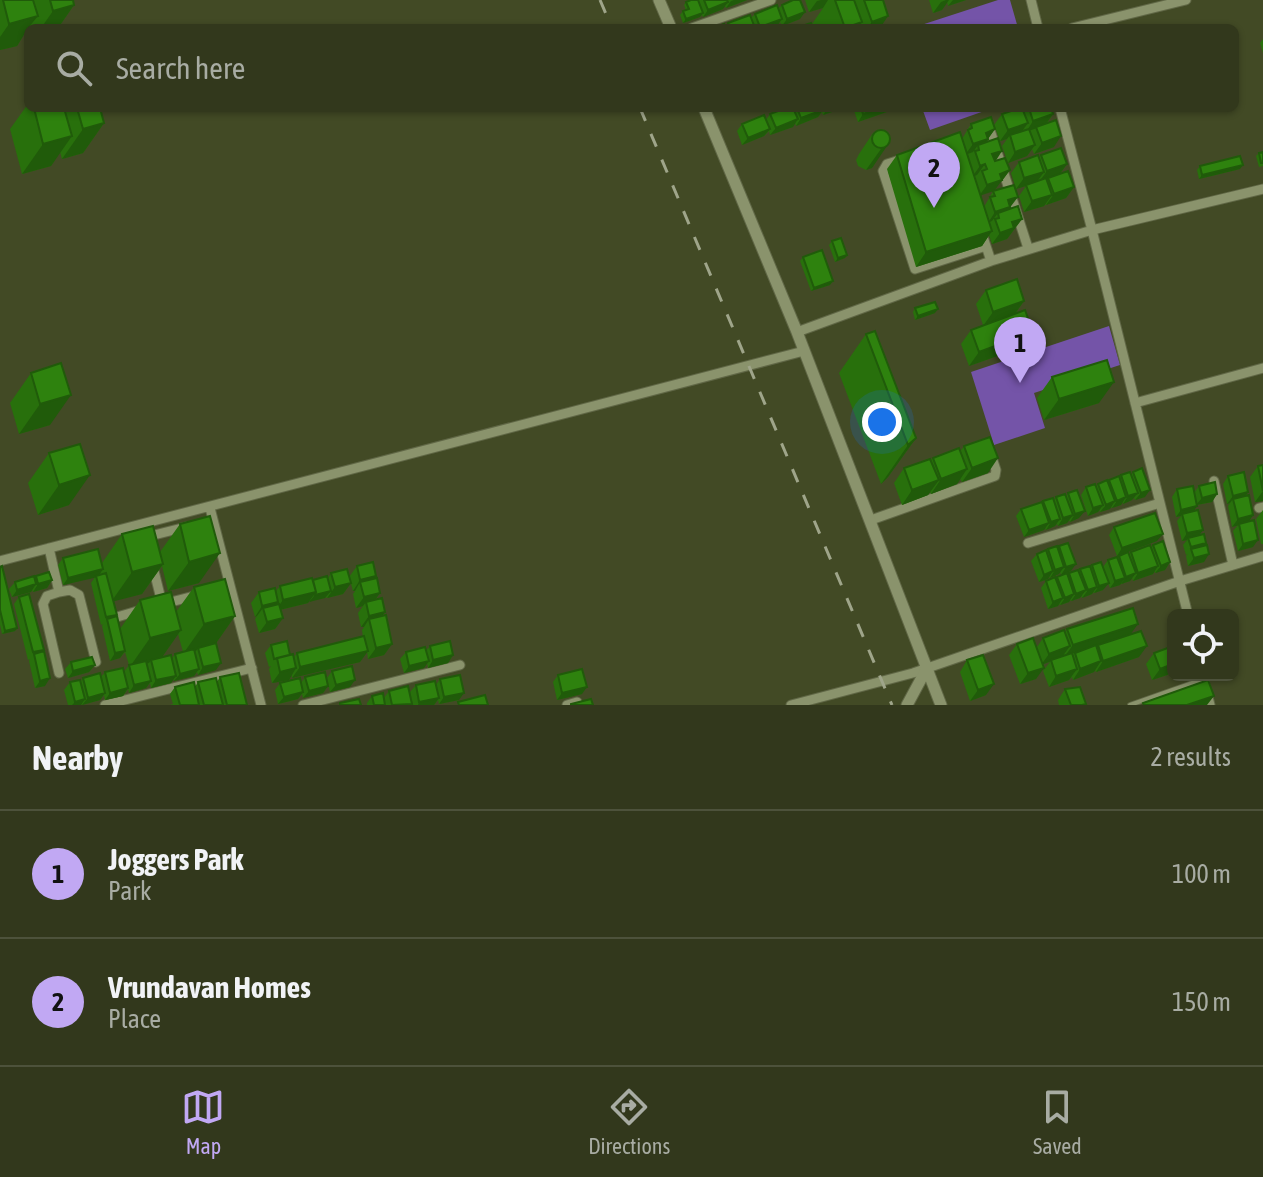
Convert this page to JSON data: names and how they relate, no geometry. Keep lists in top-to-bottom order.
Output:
{
  "page": {
    "search": "Search here",
    "pins": ["2", "1"],
    "heading": ["Nearby", "2 results"],
    "list": [
      {
        "mark": "1",
        "name": "Joggers Park",
        "note": "Park",
        "value": "100 m"
      },
      {
        "mark": "2",
        "name": "Vrundavan Homes",
        "note": "Place",
        "value": "150 m"
      }
    ],
    "nav": ["Map", "Directions", "Saved"]
  }
}
